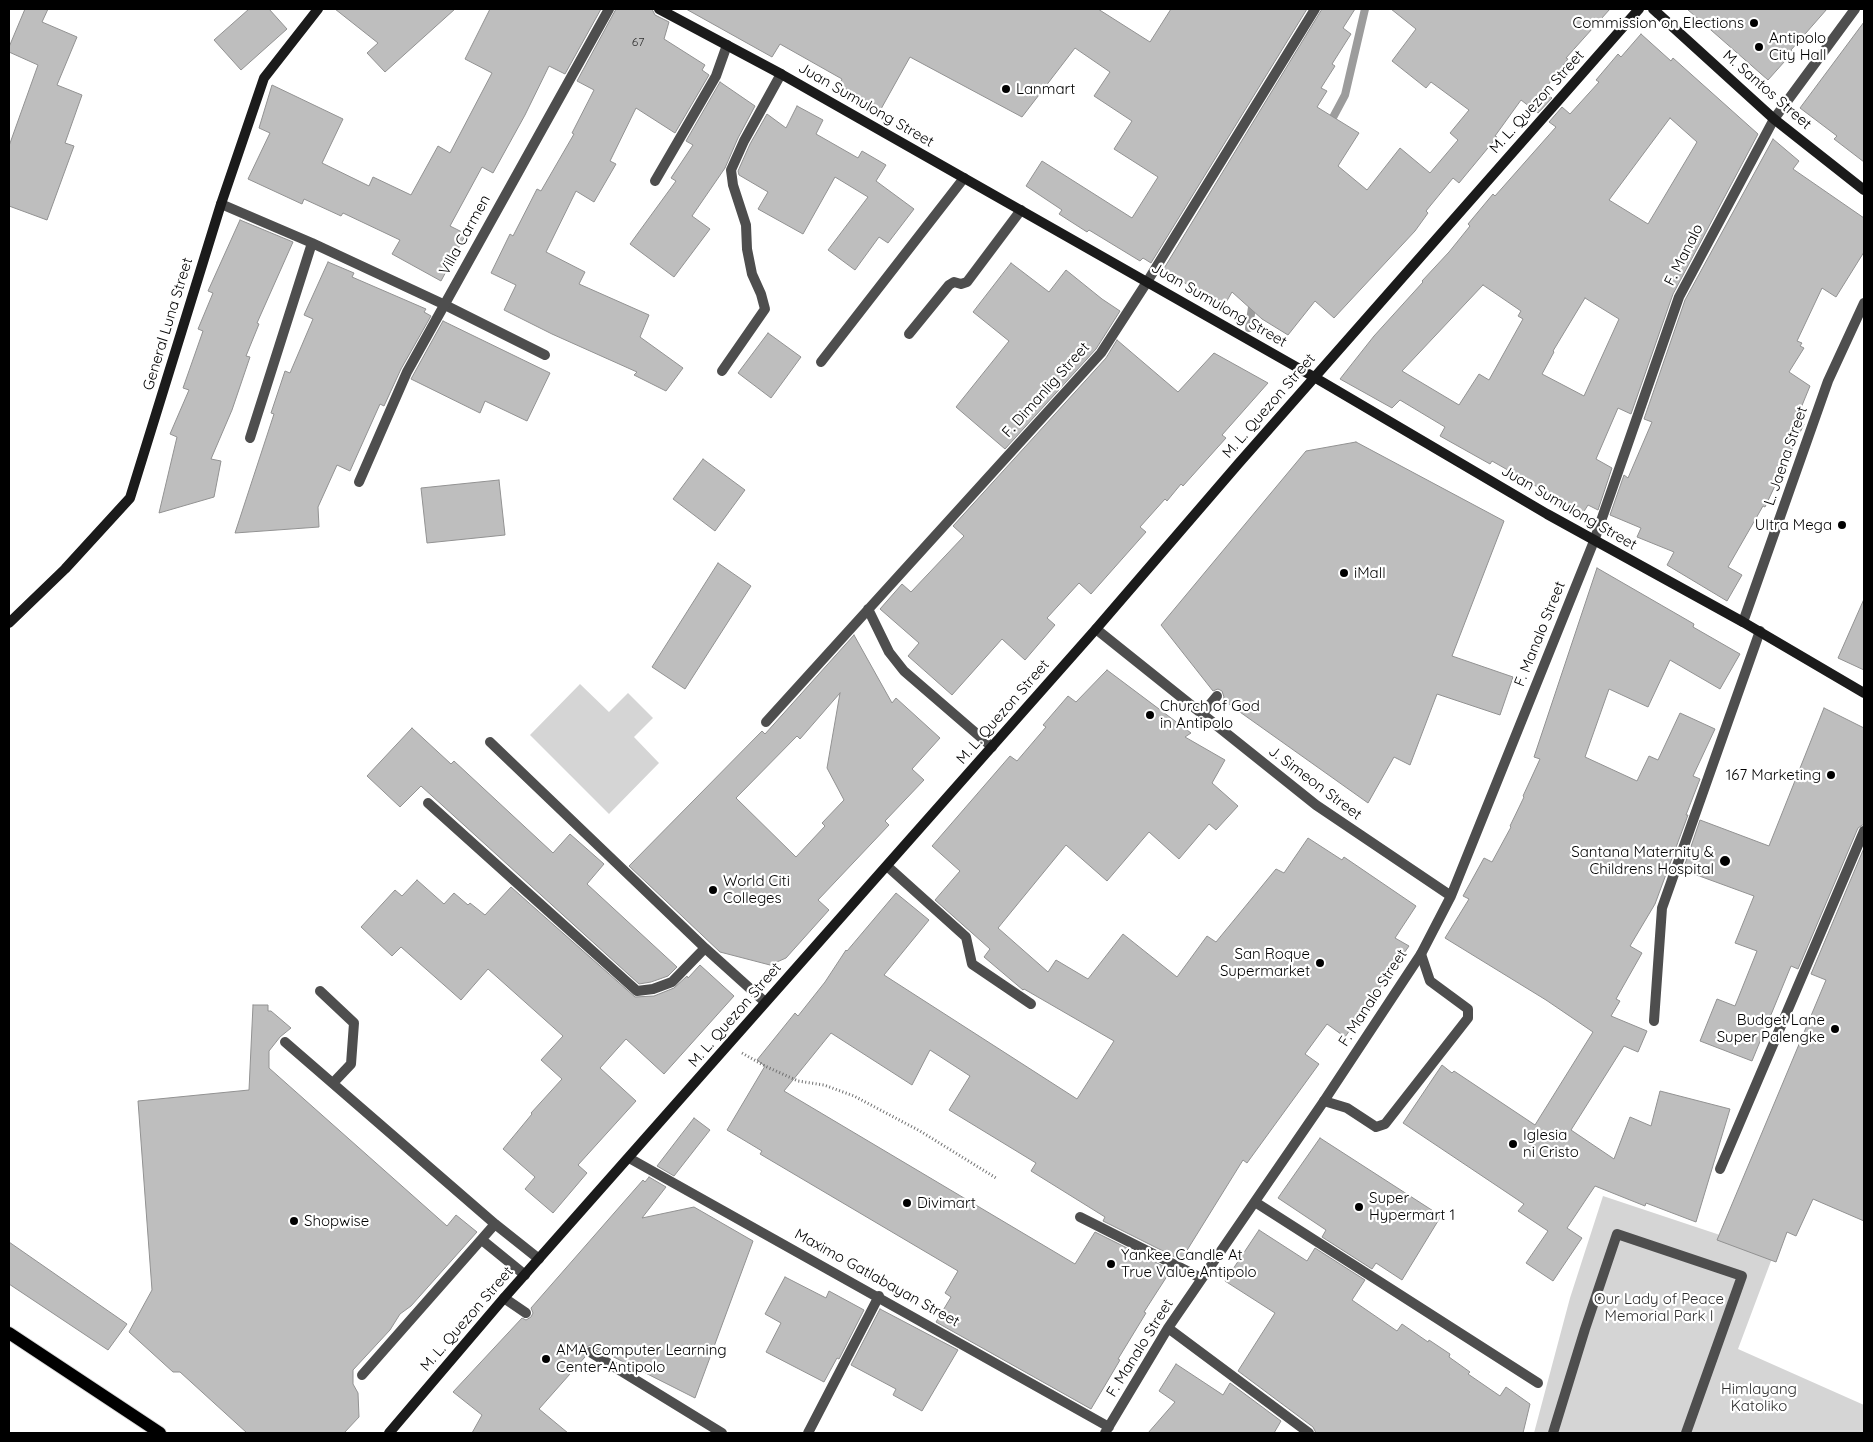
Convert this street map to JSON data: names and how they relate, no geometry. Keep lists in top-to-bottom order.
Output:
{
  "streets": {
    "main road": [
      "M. Santos Street",
      "M. L. Quezon Street",
      "Juan Sumulong Street",
      "General Luna Street"
    ],
    "street": [
      "Villa Carmen",
      "F. Manalo",
      "F. Dimanlig Street",
      "L. Jaena Street",
      "F. Manalo Street",
      "J. Simeon Street",
      "Maximo Gatlabayan Street"
    ]
  },
  "crossings": [
    ["M. Santos Street", "F. Manalo"],
    ["M. L. Quezon Street", "Juan Sumulong Street"],
    ["M. L. Quezon Street", "J. Simeon Street"],
    ["M. L. Quezon Street", "Maximo Gatlabayan Street"],
    ["Juan Sumulong Street", "F. Manalo"],
    ["Juan Sumulong Street", "F. Dimanlig Street"],
    ["Juan Sumulong Street", "L. Jaena Street"],
    ["Juan Sumulong Street", "F. Manalo Street"],
    ["F. Manalo", "F. Manalo Street"],
    ["F. Manalo Street", "J. Simeon Street"],
    ["F. Manalo Street", "Maximo Gatlabayan Street"]
  ],
  "parks": ["Our Lady of Peace Memorial Park I", "Himlayang Katoliko"],
  "places": [
    "Commission on Elections",
    "Antipolo City Hall",
    "Lanmart",
    "Ultra Mega",
    "iMall",
    "Church of God in Antipolo",
    "167 Marketing",
    "Santana Maternity & Childrens Hospital",
    "World Citi Colleges",
    "San Roque Supermarket",
    "Budget Lane Super Palengke",
    "Iglesia ni Cristo",
    "Divimart",
    "Super Hypermart 1",
    "Shopwise",
    "Yankee Candle At True Value Antipolo",
    "AMA Computer Learning Center-Antipolo"
  ],
  "house_numbers": ["67"]
}
